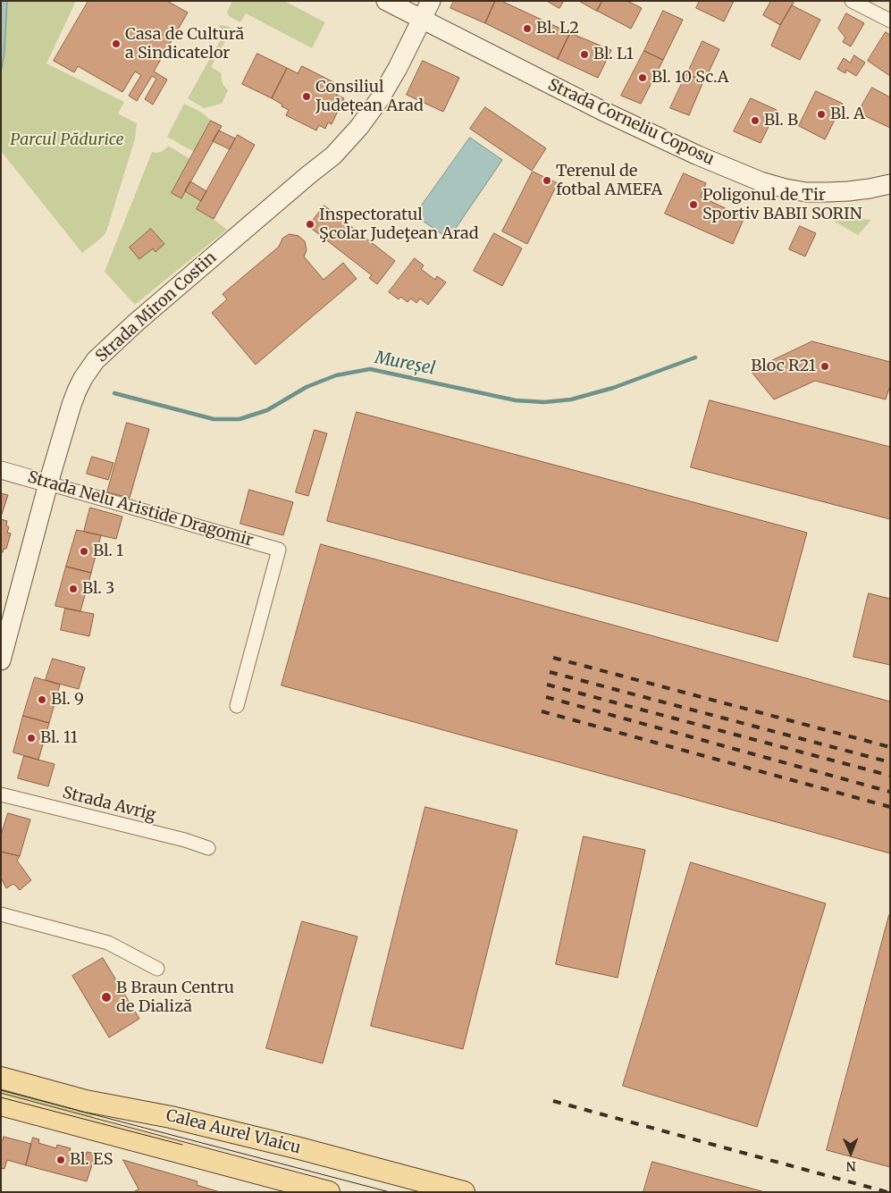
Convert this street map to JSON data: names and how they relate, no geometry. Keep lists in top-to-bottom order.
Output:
{
  "streets": {
    "main road": ["Strada Corneliu Coposu", "Strada Miron Costin", "Calea Aurel Vlaicu"],
    "street": ["Strada Nelu Aristide Dragomir", "Strada Avrig"]
  },
  "crossings": [
    ["Strada Corneliu Coposu", "Strada Miron Costin"],
    ["Strada Miron Costin", "Strada Nelu Aristide Dragomir"]
  ],
  "water": ["Mureșel"],
  "parks": ["Parcul Pădurice"],
  "places": [
    "Bl. L2",
    "Casa de Cultură a Sindicatelor",
    "Bl. L1",
    "Bl. 10 Sc.A",
    "Consiliul Județean Arad",
    "Bl. A",
    "Bl. B",
    "Terenul de fotbal AMEFA",
    "Poligonul de Tir Sportiv BABII SORIN",
    "Inspectoratul Şcolar Judeţean Arad",
    "Bloc R21",
    "Bl. 1",
    "Bl. 3",
    "Bl. 9",
    "Bl. 11",
    "B Braun Centru de Dializă",
    "Bl. ES"
  ],
  "north": "bottom"
}
